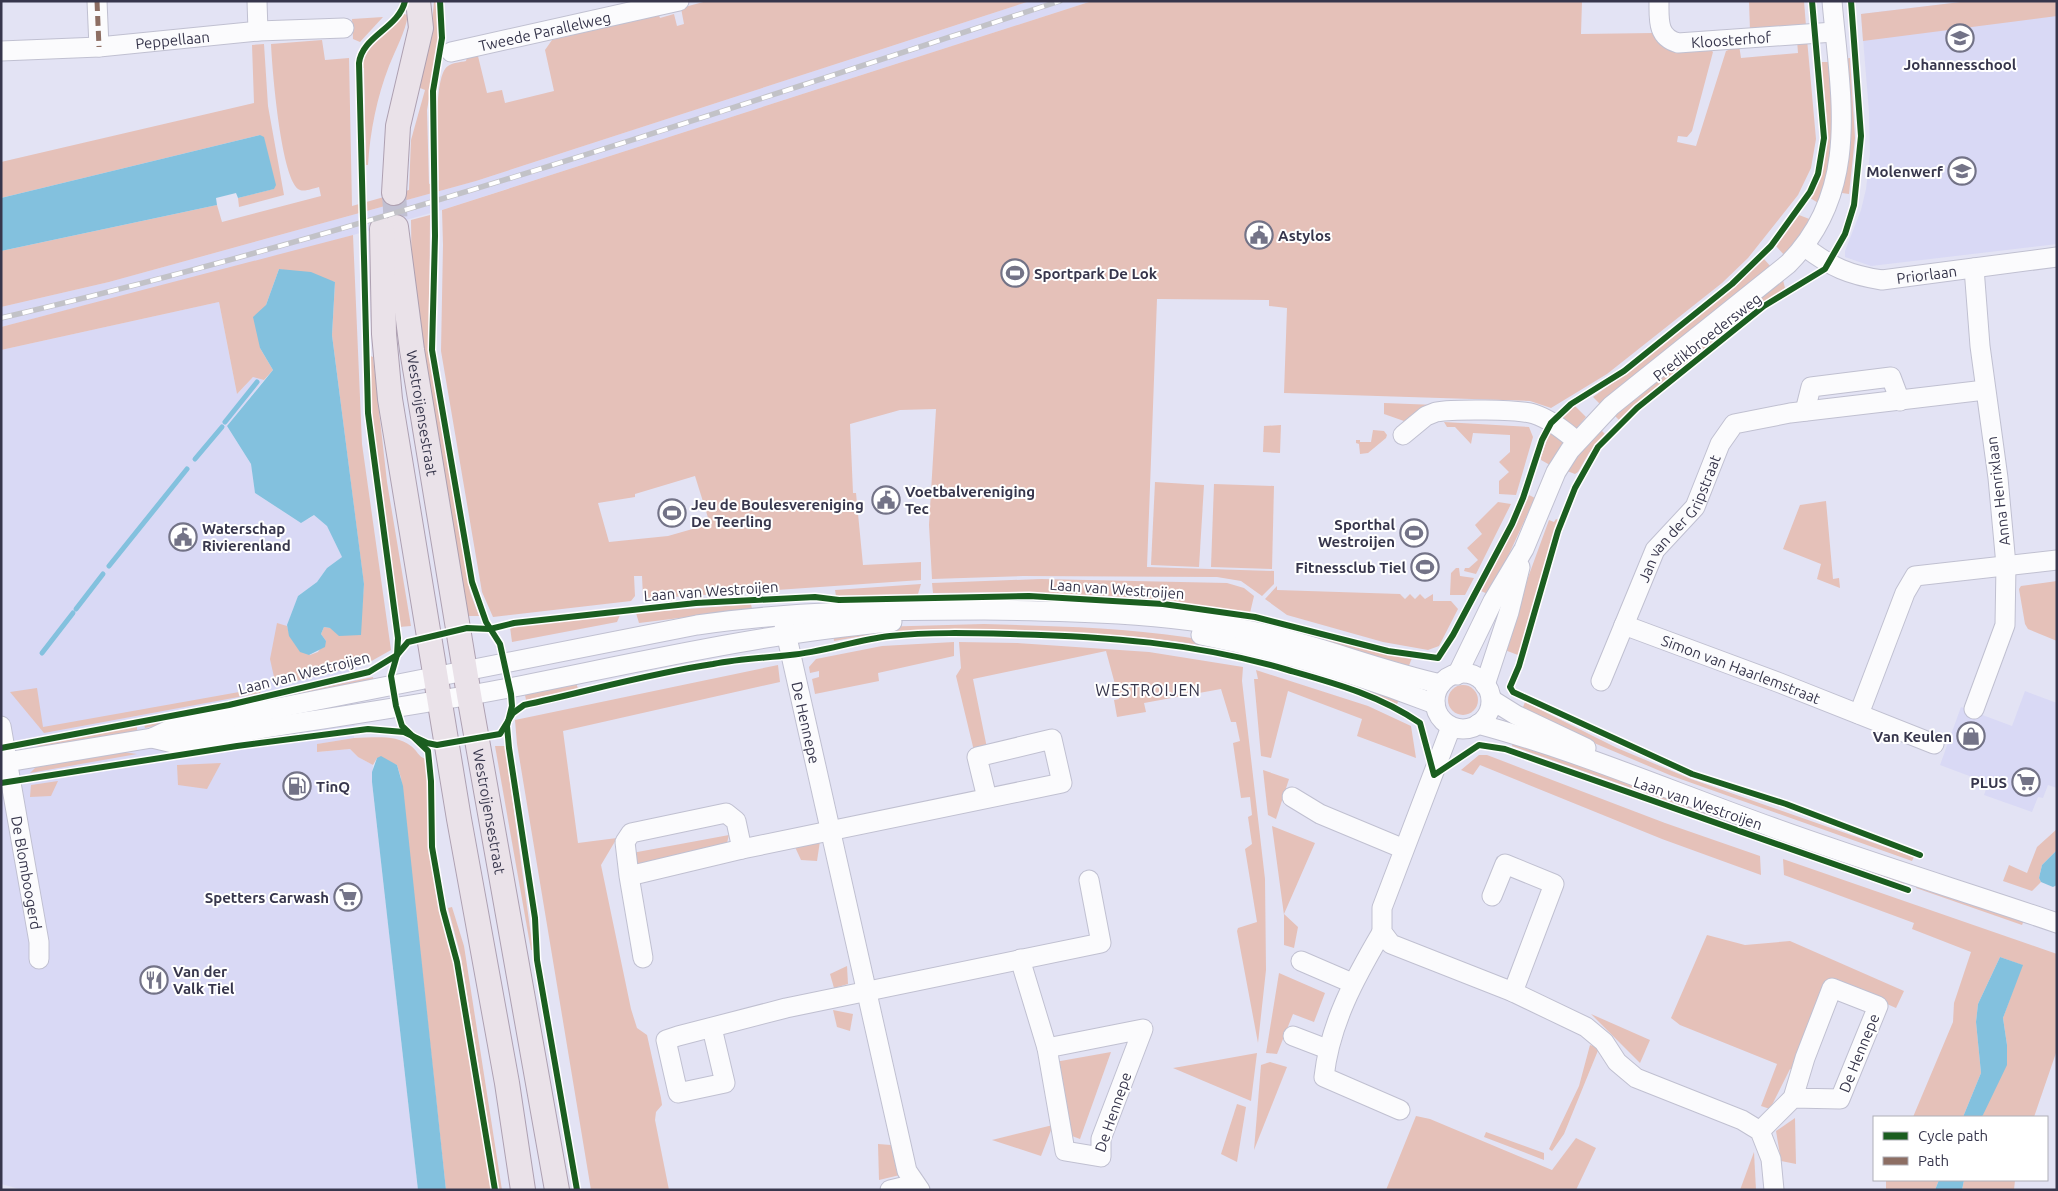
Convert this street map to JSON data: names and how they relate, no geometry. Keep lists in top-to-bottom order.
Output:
{
  "streets": {
    "main road": ["Westroijensestraat"],
    "street": [
      "Tweede Parallelweg",
      "Peppellaan",
      "Kloosterhof",
      "Priorlaan",
      "Predikbroedersweg",
      "Anna Henrixlaan",
      "Jan van der Gripstraat",
      "Laan van Westroijen",
      "Simon van Haarlemstraat",
      "De Hennepe",
      "De Blomboogerd"
    ]
  },
  "crossings": [
    ["Kloosterhof", "Predikbroedersweg"],
    ["Priorlaan", "Predikbroedersweg"],
    ["Priorlaan", "Anna Henrixlaan"],
    ["Predikbroedersweg", "Laan van Westroijen"],
    ["Westroijensestraat", "Laan van Westroijen"],
    ["Anna Henrixlaan", "Jan van der Gripstraat"],
    ["Jan van der Gripstraat", "Simon van Haarlemstraat"],
    ["Laan van Westroijen", "De Hennepe"],
    ["Laan van Westroijen", "De Blomboogerd"]
  ],
  "districts": ["WESTROIJEN"],
  "places": {
    "school or university": ["Johannesschool", "Molenwerf"],
    "public building": ["Astylos", "Voetbalvereniging Tec", "Waterschap Rivierenland"],
    "sports": [
      "Sportpark De Lok",
      "Jeu de Boulesvereniging De Teerling",
      "Sporthal Westroijen",
      "Fitnessclub Tiel"
    ],
    "shop": ["Van Keulen"],
    "supermarket": ["PLUS", "Spetters Carwash"],
    "fuel station": ["TinQ"],
    "restaurant": ["Van der Valk Tiel"]
  },
  "legend": ["Cycle path", "Path"]
}
